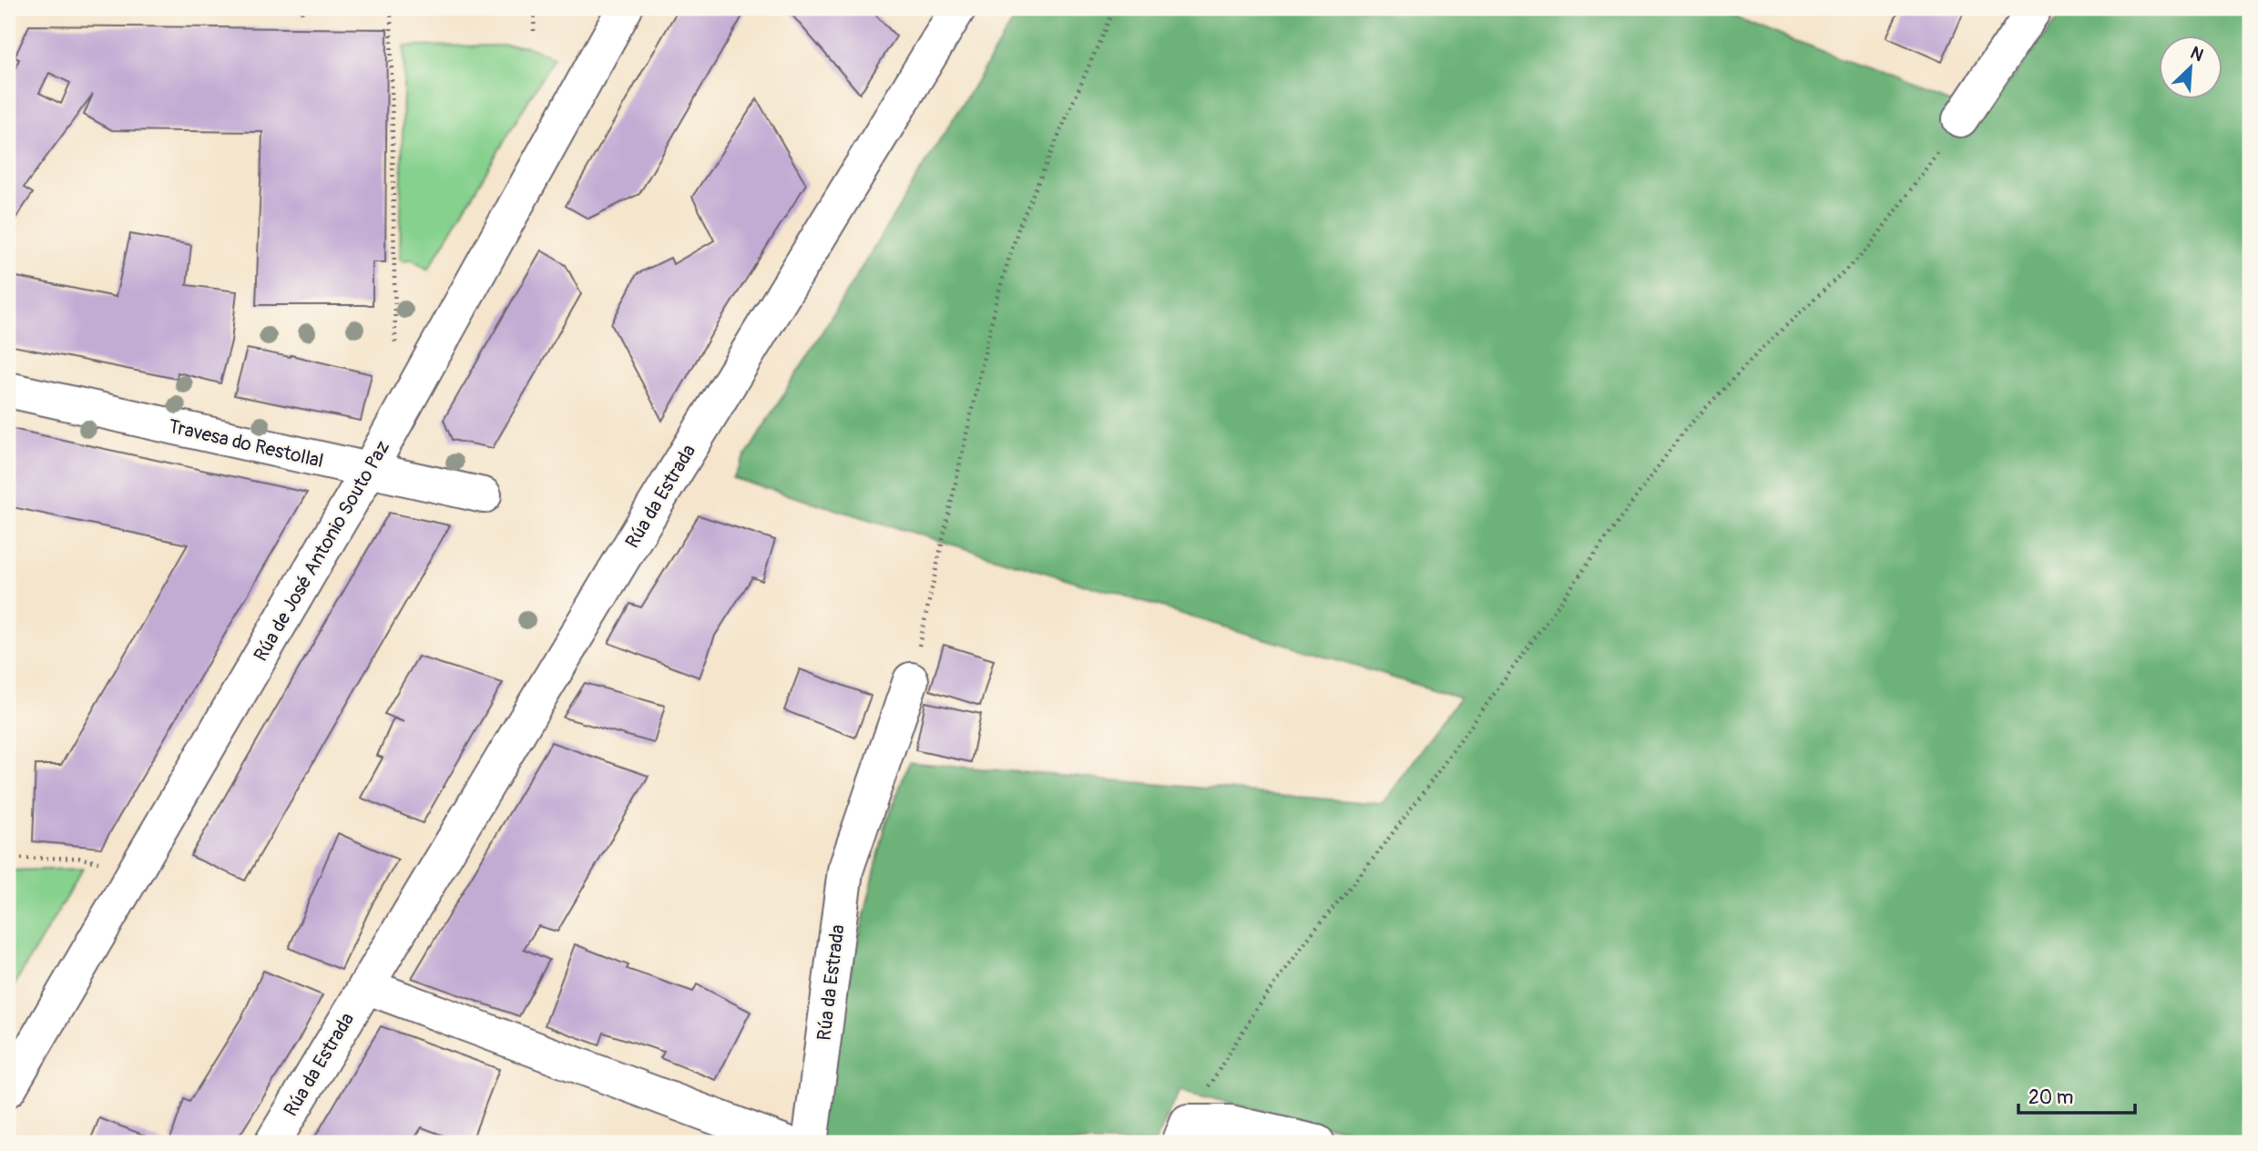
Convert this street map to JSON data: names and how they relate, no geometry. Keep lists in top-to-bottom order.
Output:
{
  "streets": {
    "street": ["Travesa do Restollal", "Rúa da Estrada", "Rúa de José Antonio Souto Paz"]
  },
  "crossings": [
    ["Travesa do Restollal", "Rúa de José Antonio Souto Paz"]
  ],
  "scale_bar": "20 m",
  "north": "top right"
}
